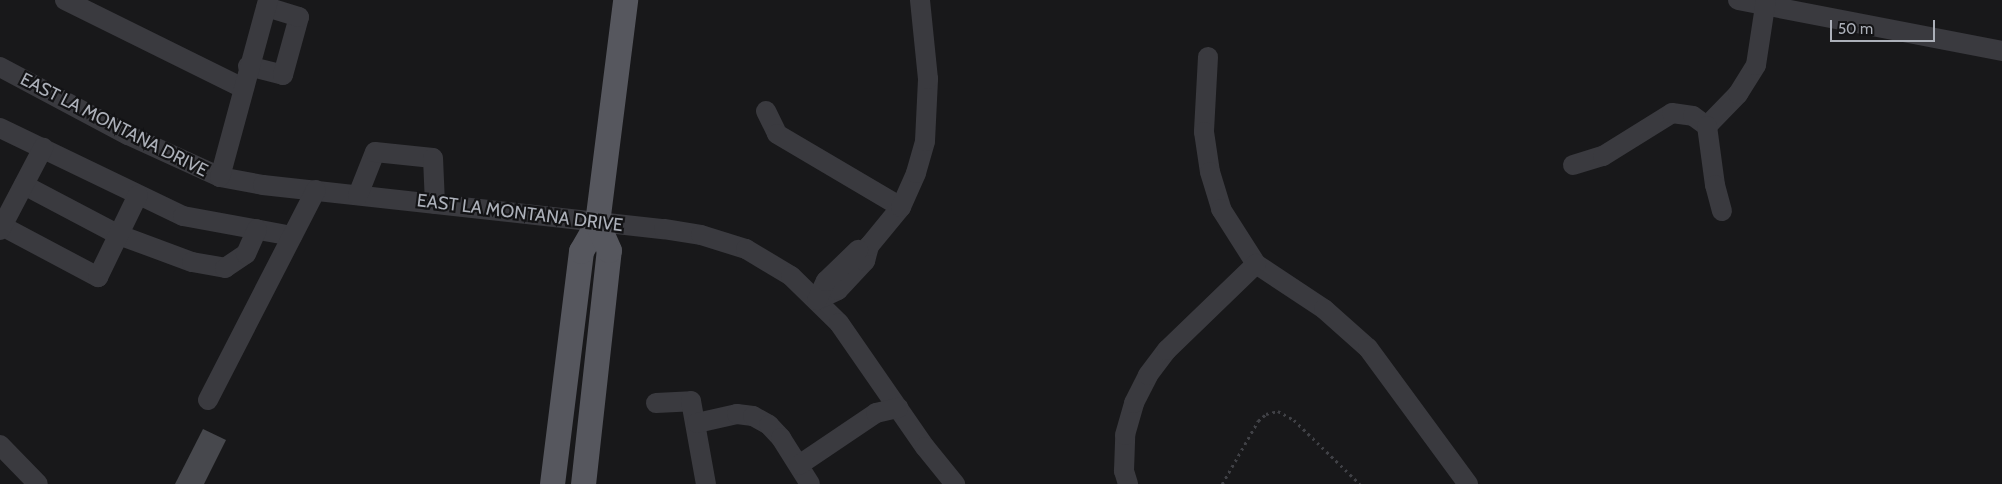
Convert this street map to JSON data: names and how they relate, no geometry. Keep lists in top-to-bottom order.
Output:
{
  "streets": {
    "street": ["EAST LA MONTANA DRIVE"]
  },
  "scale_bar": "50 m"
}
